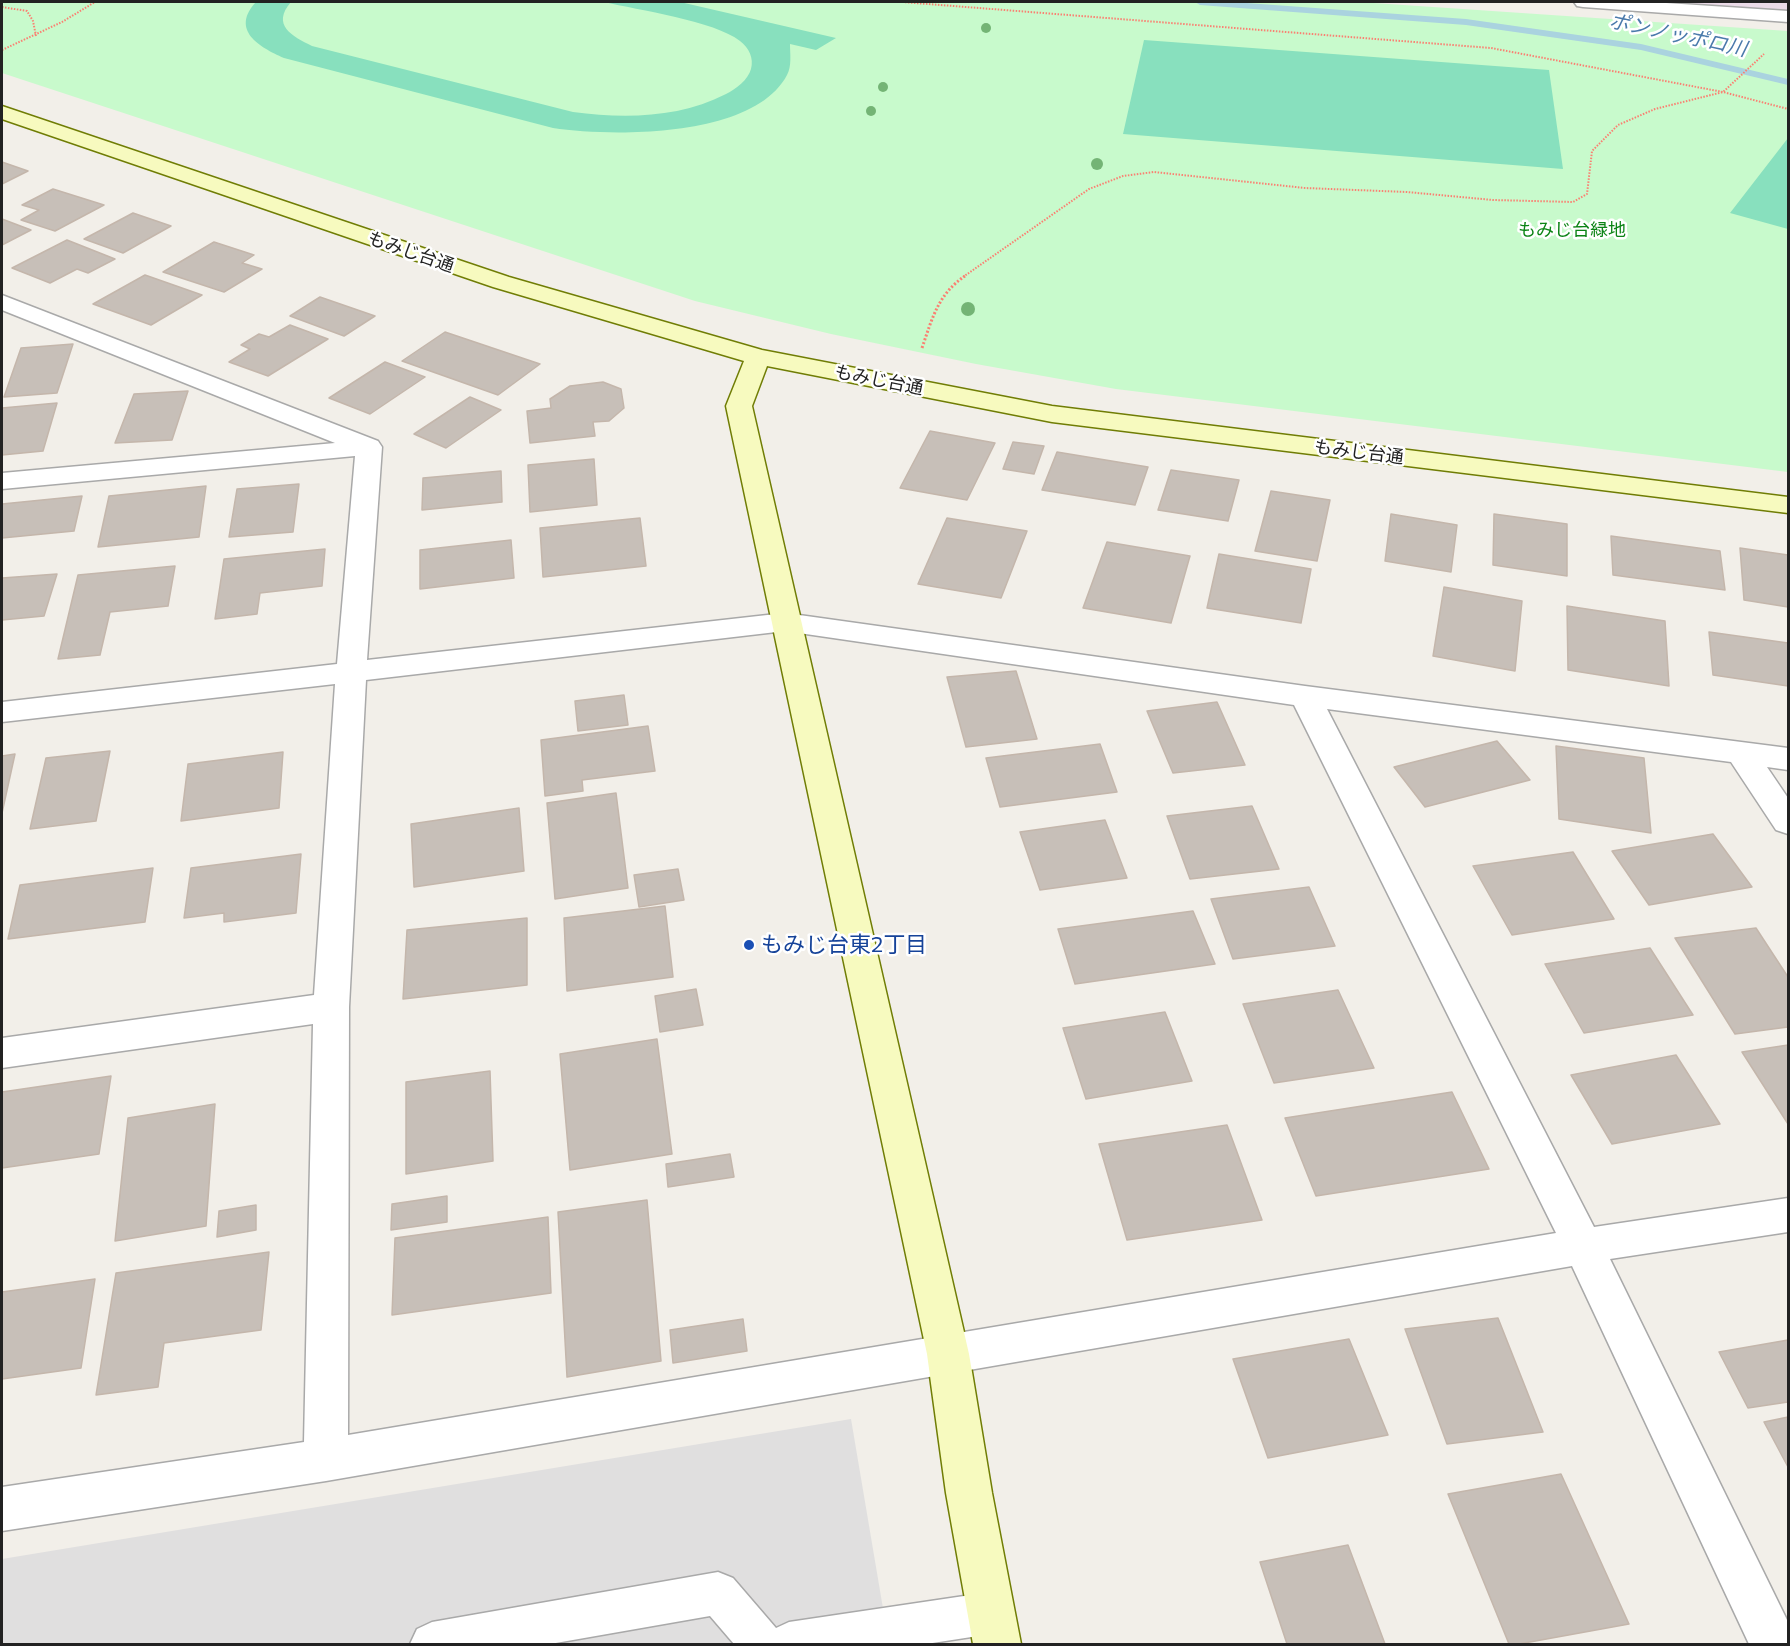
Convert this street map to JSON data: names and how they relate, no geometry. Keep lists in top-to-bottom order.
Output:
{
  "streets": {
    "street": ["もみじ台通"]
  },
  "water": ["ポンノッポロ川"],
  "parks": ["もみじ台緑地"],
  "places": ["もみじ台東2丁目"]
}
